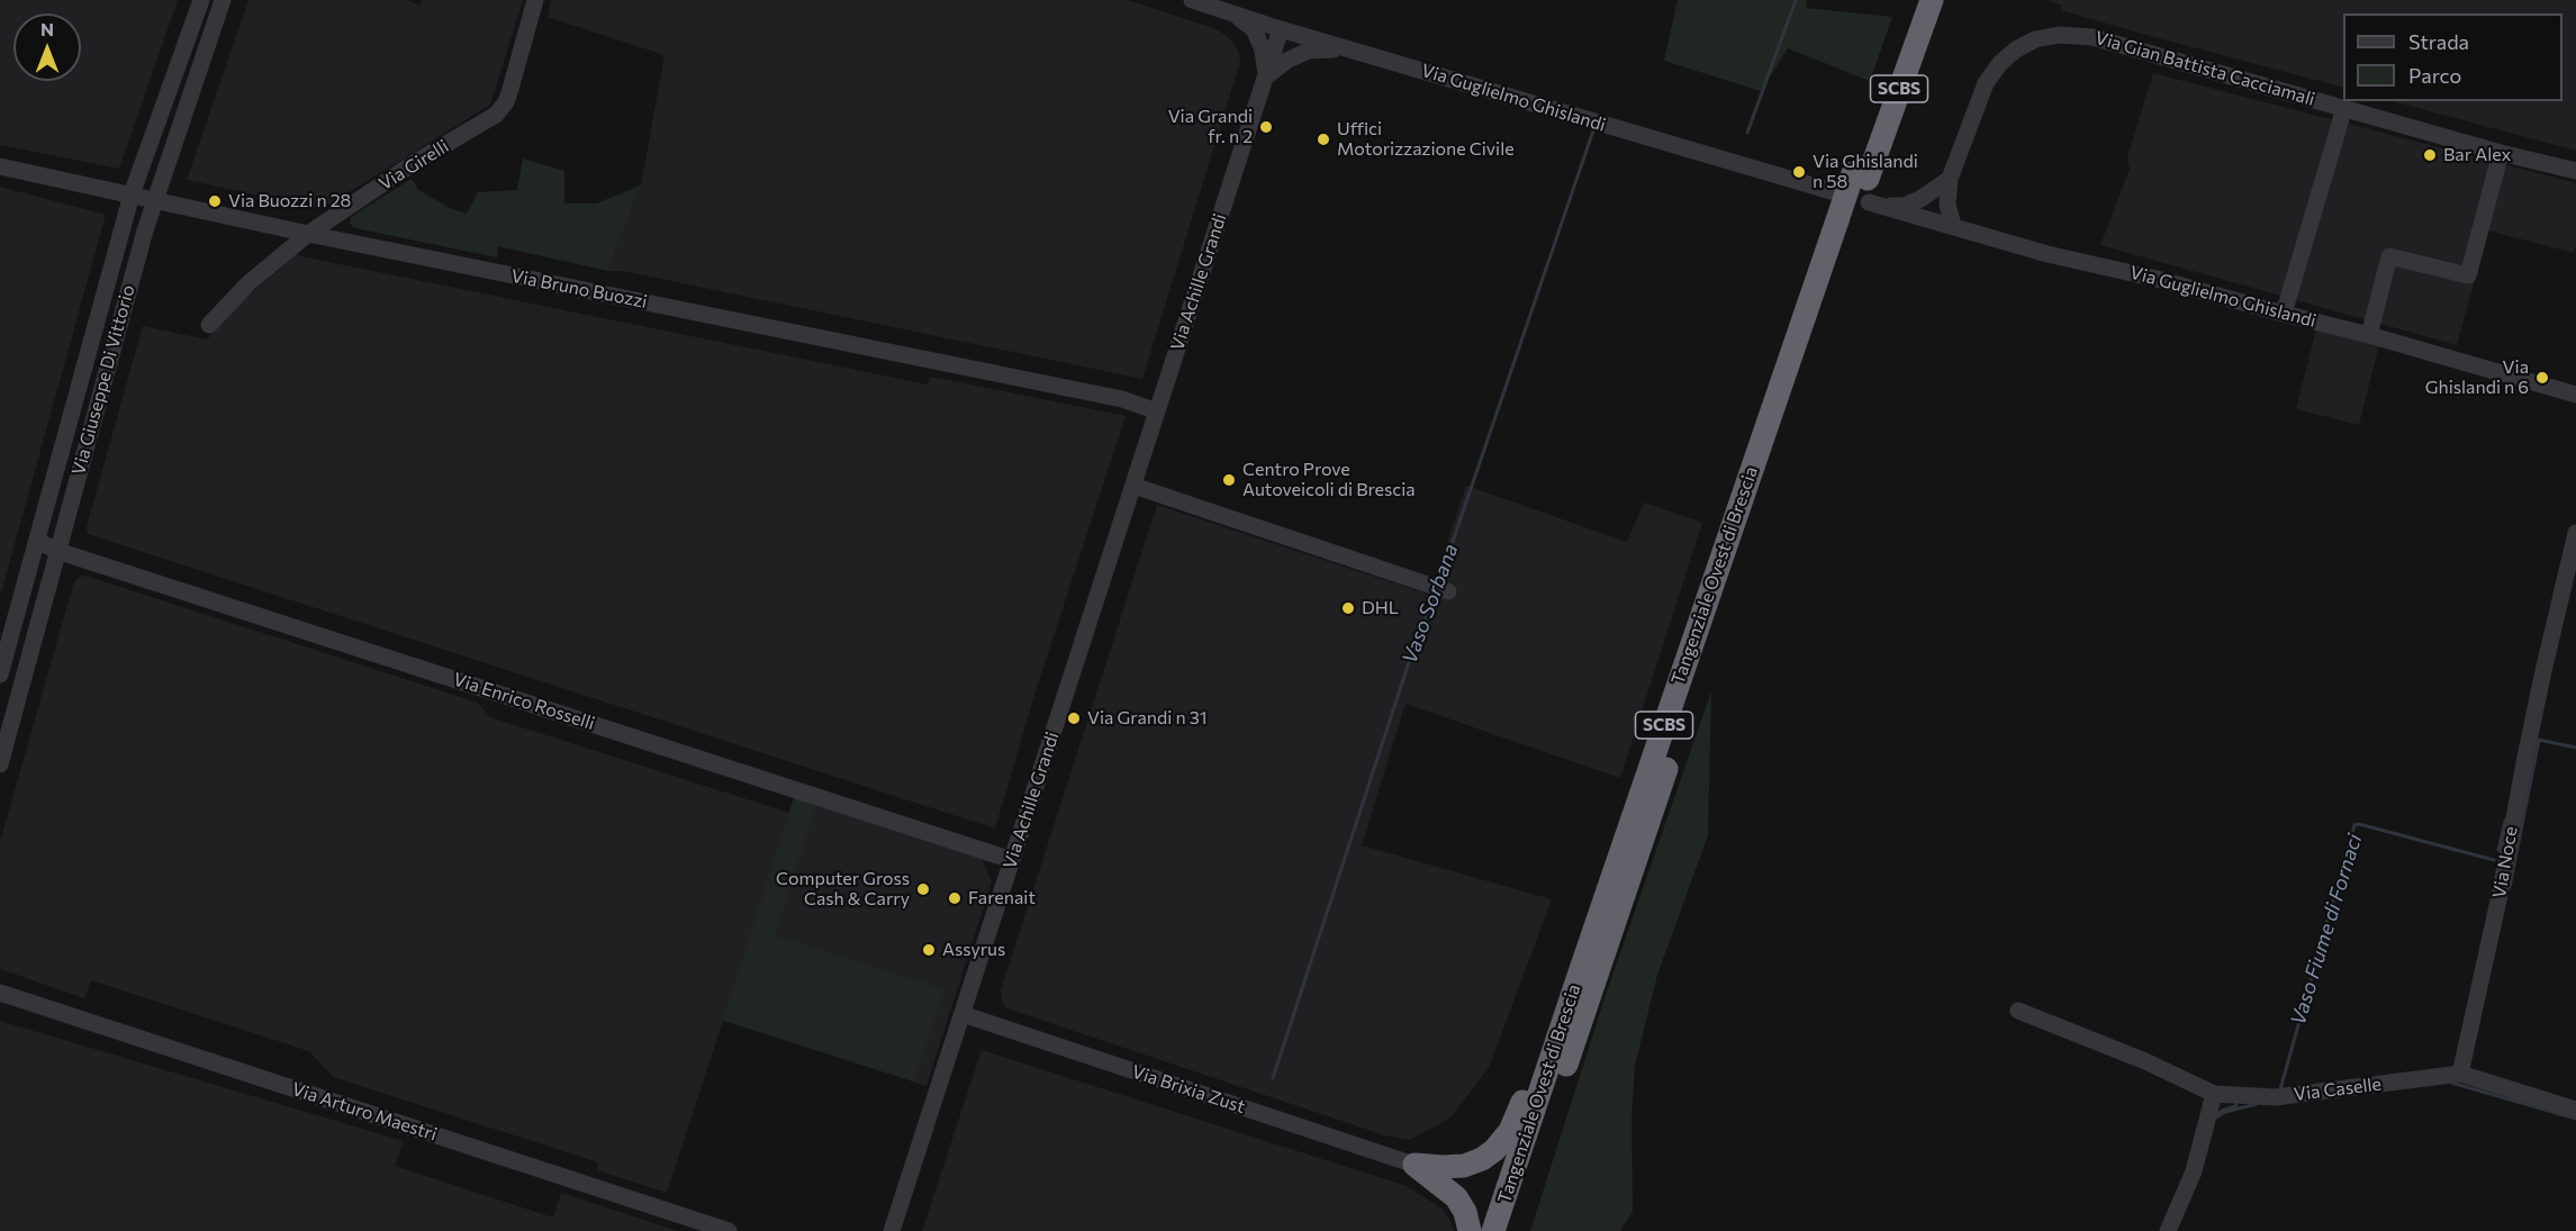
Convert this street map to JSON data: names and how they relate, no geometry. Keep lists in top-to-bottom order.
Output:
{
  "streets": {
    "highway": ["SCBS", "Tangenziale Ovest di Brescia"],
    "street": [
      "Via Gian Battista Cacciamali",
      "Via Guglielmo Ghislandi",
      "Via Girelli",
      "Via Achille Grandi",
      "Via Bruno Buozzi",
      "Via Giuseppe Di Vittorio",
      "Via Enrico Rosselli",
      "Via Noce",
      "Via Brixia Zust",
      "Via Caselle",
      "Via Arturo Maestri"
    ]
  },
  "crossings": [
    ["Via Gian Battista Cacciamali", "Via Guglielmo Ghislandi"],
    ["Via Guglielmo Ghislandi", "Via Achille Grandi"],
    ["Via Girelli", "Via Bruno Buozzi"],
    ["Via Achille Grandi", "Via Bruno Buozzi"],
    ["Via Achille Grandi", "Via Enrico Rosselli"],
    ["Via Achille Grandi", "Via Brixia Zust"],
    ["Via Bruno Buozzi", "Via Giuseppe Di Vittorio"],
    ["Via Giuseppe Di Vittorio", "Via Enrico Rosselli"],
    ["Via Noce", "Via Caselle"]
  ],
  "water": ["Vaso Sorbana", "Vaso Fiume di Fornaci"],
  "places": [
    "Via Grandi fr. n 2",
    "Uffici Motorizzazione Civile",
    "Bar Alex",
    "Via Ghislandi n 58",
    "Via Buozzi n 28",
    "Via Ghislandi n 6",
    "Centro Prove Autoveicoli di Brescia",
    "DHL",
    "Via Grandi n 31",
    "Computer Gross Cash & Carry",
    "Farenait",
    "Assyrus"
  ],
  "legend": ["Strada", "Parco"],
  "north": "top"
}
